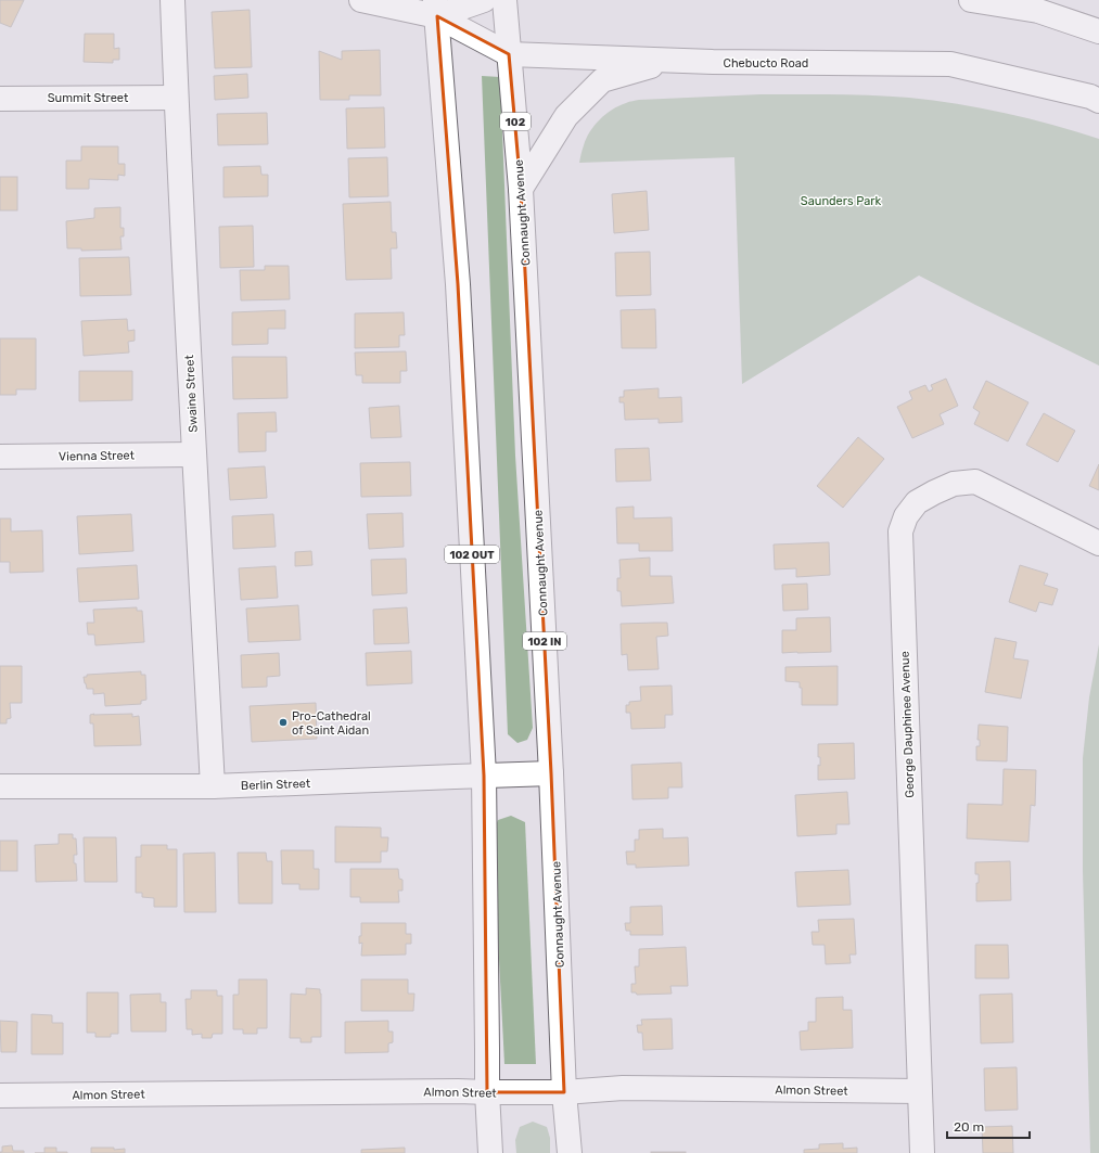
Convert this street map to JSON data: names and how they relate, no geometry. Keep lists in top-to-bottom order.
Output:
{
  "streets": {
    "street": [
      "Chebucto Road",
      "Summit Street",
      "102",
      "Connaught Avenue",
      "Swaine Street",
      "Vienna Street",
      "102 OUT",
      "102 IN",
      "George Dauphinee Avenue",
      "Berlin Street",
      "Almon Street"
    ]
  },
  "crossings": [
    ["Chebucto Road", "Connaught Avenue"],
    ["Chebucto Road", "102 OUT"],
    ["Summit Street", "Swaine Street"],
    ["Connaught Avenue", "Berlin Street"],
    ["Connaught Avenue", "Almon Street"],
    ["Swaine Street", "Vienna Street"],
    ["Swaine Street", "Berlin Street"],
    ["102 OUT", "Berlin Street"],
    ["102 OUT", "Almon Street"],
    ["George Dauphinee Avenue", "Almon Street"]
  ],
  "parks": ["Saunders Park"],
  "places": ["Pro-Cathedral of Saint Aidan"],
  "scale_bar": "20 m"
}
